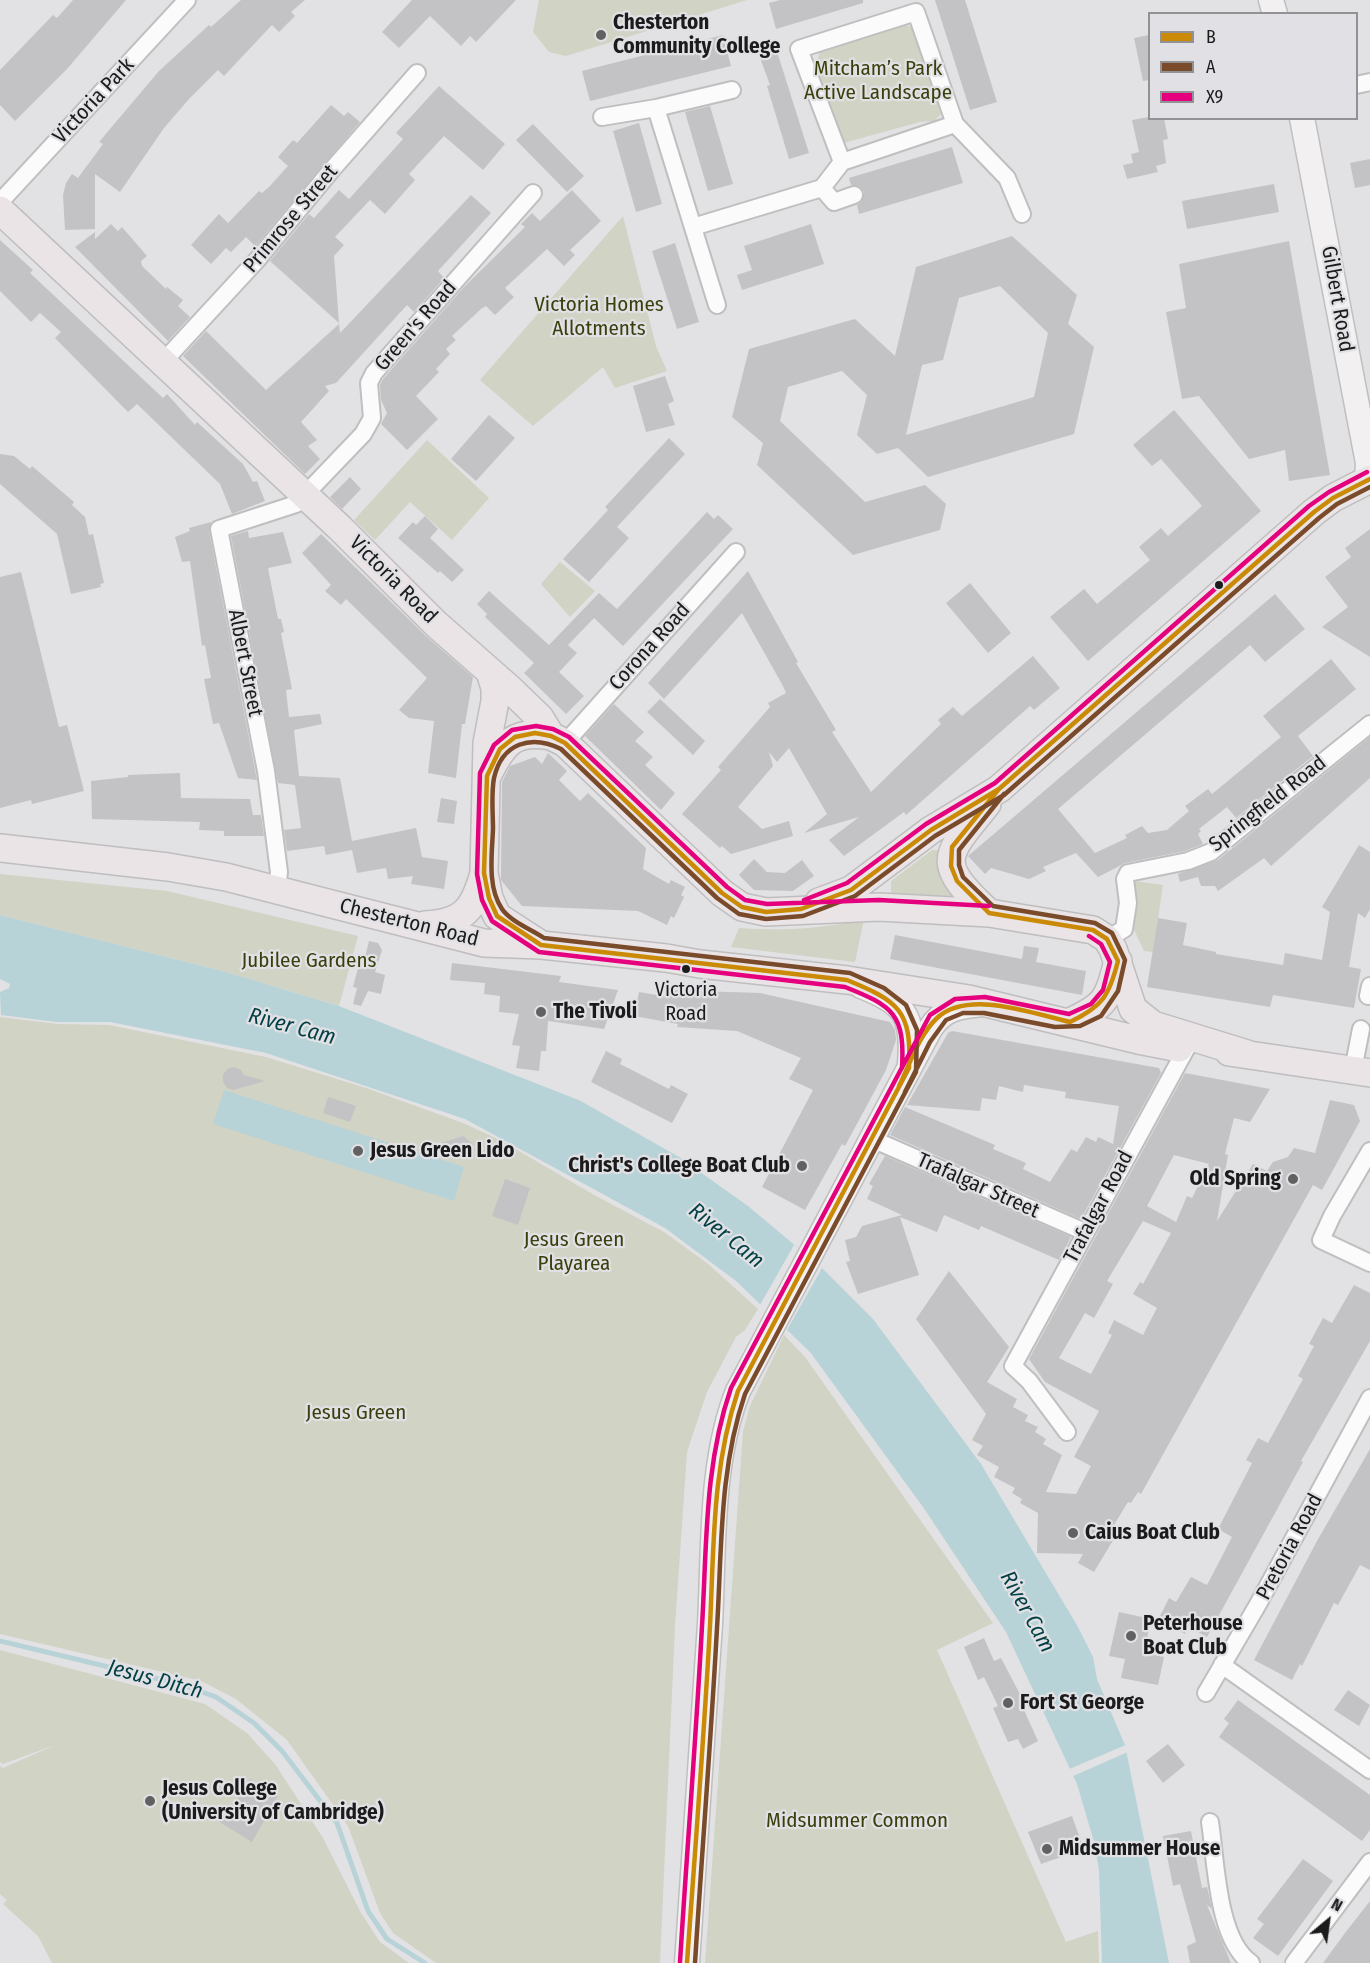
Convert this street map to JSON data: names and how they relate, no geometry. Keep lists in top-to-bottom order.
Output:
{
  "streets": {
    "main road": ["Victoria Road", "Chesterton Road"],
    "street": [
      "Victoria Park",
      "Primrose Street",
      "Gilbert Road",
      "Green's Road",
      "Corona Road",
      "Albert Street",
      "Springfield Road",
      "Trafalgar Street",
      "Trafalgar Road",
      "Pretoria Road"
    ]
  },
  "crossings": [
    ["Primrose Street", "Victoria Road"],
    ["Green's Road", "Victoria Road"],
    ["Green's Road", "Albert Street"],
    ["Victoria Road", "Corona Road"],
    ["Victoria Road", "Albert Street"],
    ["Albert Street", "Chesterton Road"],
    ["Chesterton Road", "Trafalgar Road"],
    ["Trafalgar Street", "Trafalgar Road"]
  ],
  "water": ["River Cam", "Jesus Ditch"],
  "parks": [
    "Mitcham’s Park Active Landscape",
    "Victoria Homes Allotments",
    "Jubilee Gardens",
    "Jesus Green Playarea",
    "Jesus Green",
    "Midsummer Common"
  ],
  "places": [
    "Chesterton Community College",
    "Victoria Road",
    "The Tivoli",
    "Jesus Green Lido",
    "Christ's College Boat Club",
    "Old Spring",
    "Caius Boat Club",
    "Peterhouse Boat Club",
    "Fort St George",
    "Jesus College (University of Cambridge)",
    "Midsummer House"
  ],
  "lines": ["transit line X9", "transit line B", "transit line A"],
  "legend": ["B", "A", "X9"],
  "north": "top right"
}
